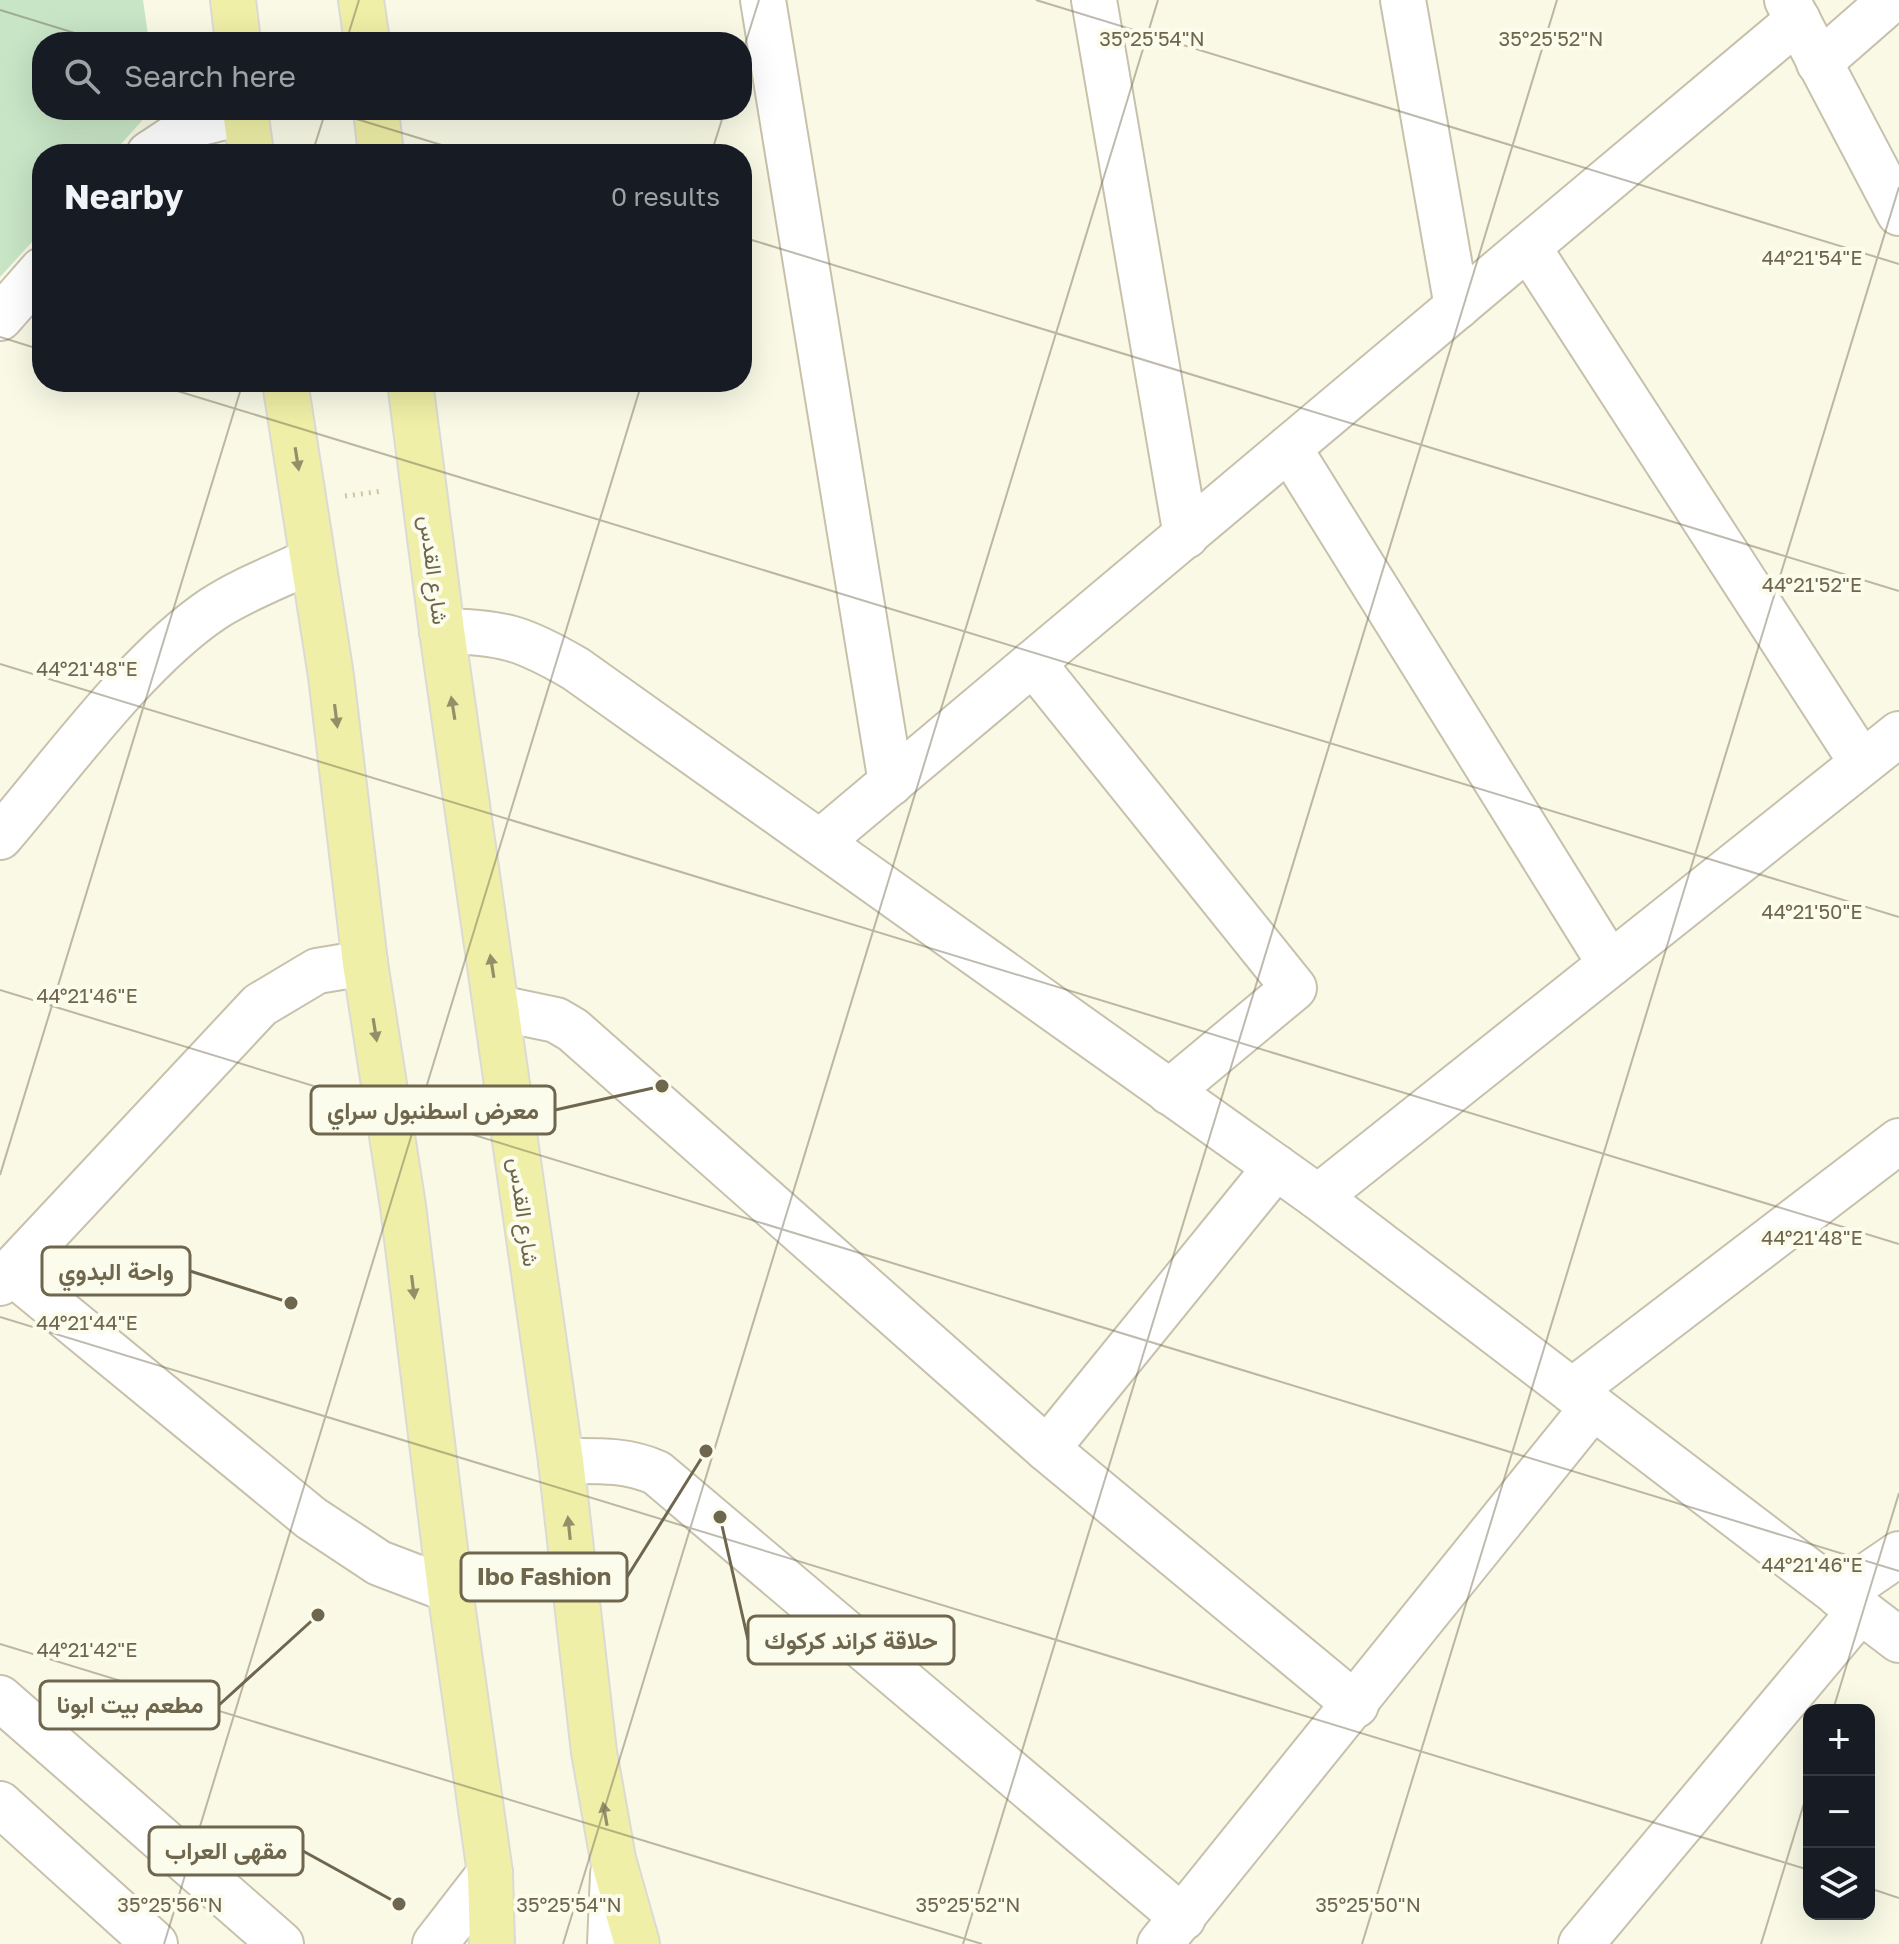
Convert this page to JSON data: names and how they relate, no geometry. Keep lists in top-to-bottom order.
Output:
{
  "streets": {
    "main road": ["شارع القدس"]
  },
  "places": [
    "معرض اسطنبول سراي",
    "واحة البدوي",
    "Ibo Fashion",
    "حلاقة كراند كركوك",
    "مطعم بيت ابونا",
    "مقهى العراب"
  ],
  "page": {
    "search": "Search here",
    "heading": ["Nearby", "0 results"],
    "map_buttons": ["+", "−"]
  },
  "coordinates": [
    "35°25'54\"N",
    "35°25'52\"N",
    "44°21'54\"E",
    "44°21'52\"E",
    "44°21'48\"E",
    "44°21'50\"E",
    "44°21'46\"E",
    "44°21'44\"E",
    "44°21'42\"E",
    "35°25'56\"N",
    "35°25'50\"N"
  ]
}
